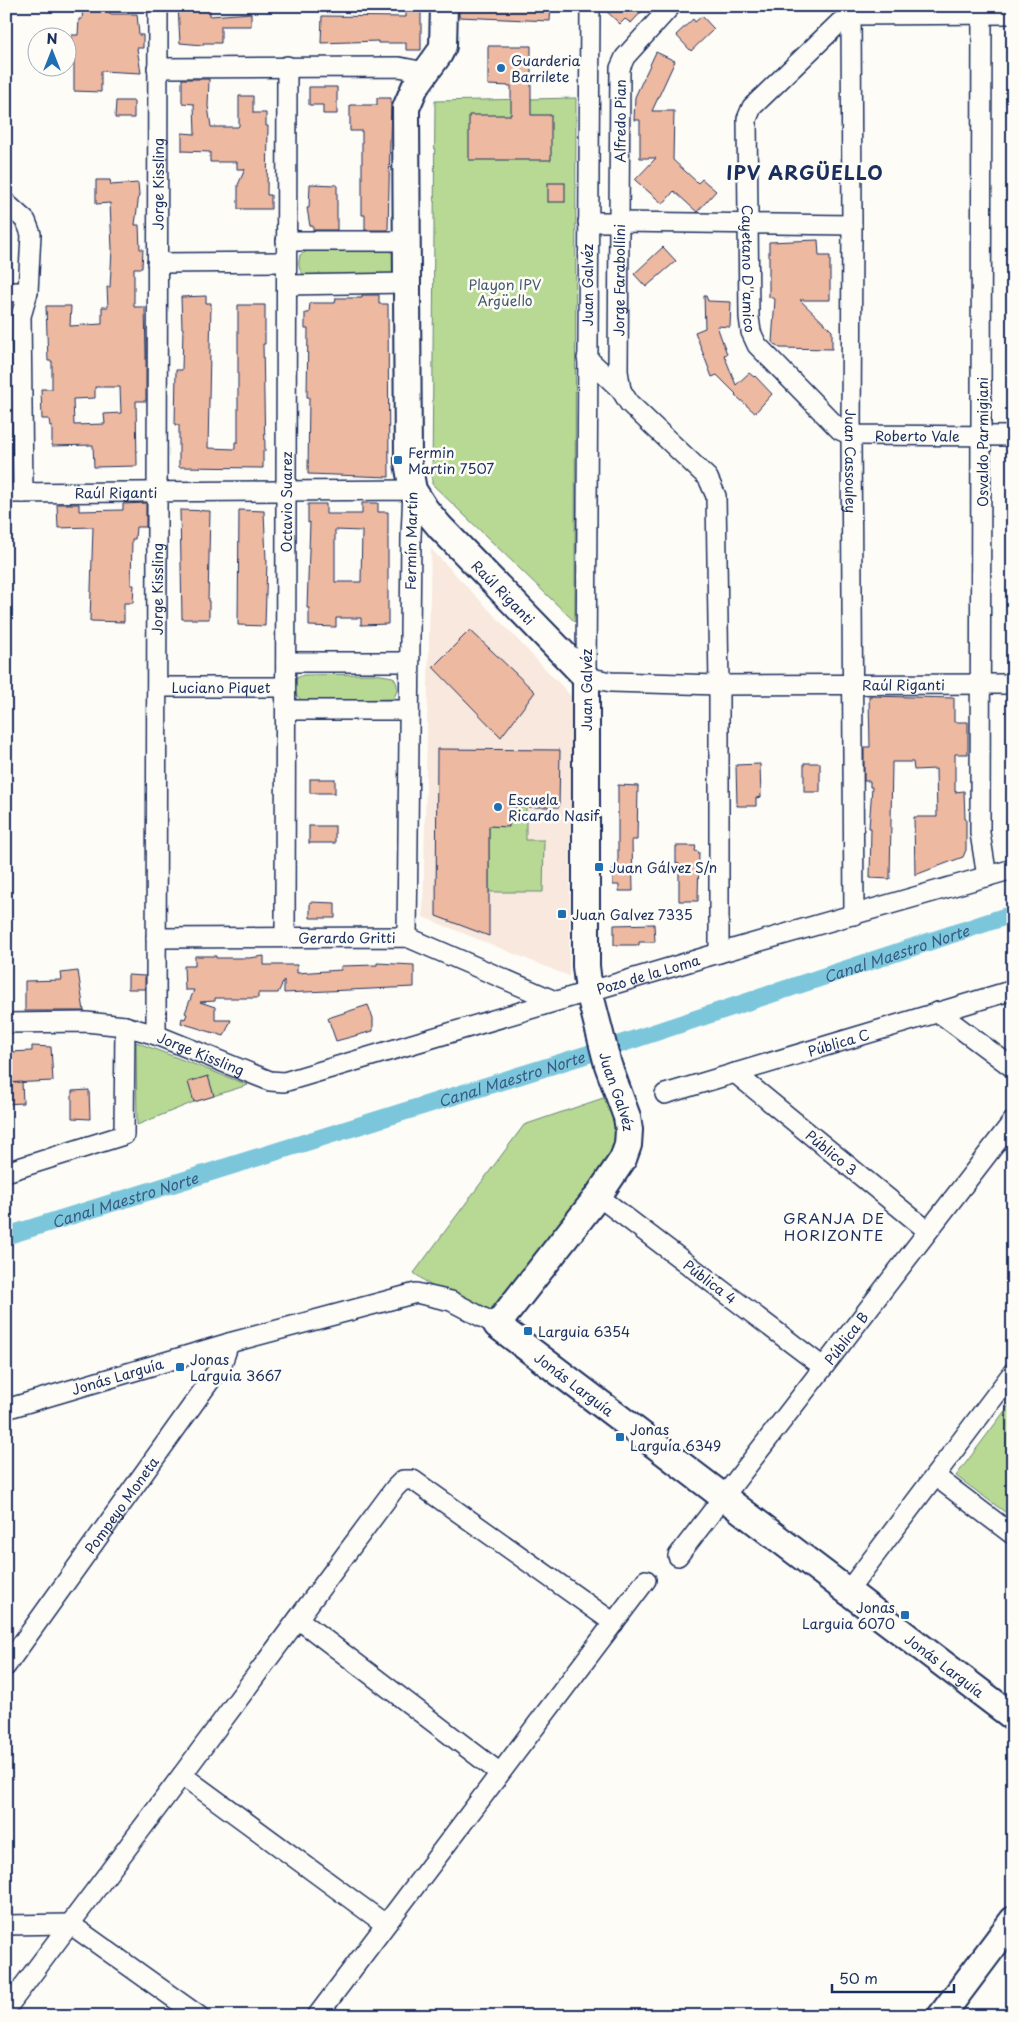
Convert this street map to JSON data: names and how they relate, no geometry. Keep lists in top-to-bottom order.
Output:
{
  "streets": {
    "main road": [
      "Juan Galvéz",
      "Raúl Riganti",
      "Fermín Martín",
      "Jonás Larguía"
    ],
    "street": [
      "Alfredo Pian",
      "Jorge Kissling",
      "Cayetano D''amico",
      "Jorge Farabollini",
      "Roberto Vale",
      "Osvaldo Parmigiani",
      "Juan Cassouley",
      "Octavio Suarez",
      "Luciano Piquet",
      "Gerardo Gritti",
      "Pozo de la Loma",
      "Pública C",
      "Público 3",
      "Pública 4",
      "Pública B",
      "Pompeyo Moneta"
    ]
  },
  "crossings": [
    ["Alfredo Pian", "Jorge Farabollini"],
    ["Jorge Kissling", "Raúl Riganti"],
    ["Jorge Kissling", "Luciano Piquet"],
    ["Jorge Kissling", "Gerardo Gritti"],
    ["Jorge Kissling", "Pozo de la Loma"],
    ["Cayetano D''amico", "Jorge Farabollini"],
    ["Cayetano D''amico", "Roberto Vale"],
    ["Cayetano D''amico", "Juan Cassouley"],
    ["Jorge Farabollini", "Juan Cassouley"],
    ["Juan Galvéz", "Raúl Riganti"],
    ["Juan Galvéz", "Pozo de la Loma"],
    ["Juan Galvéz", "Pública 4"],
    ["Juan Galvéz", "Jonás Larguía"],
    ["Roberto Vale", "Osvaldo Parmigiani"],
    ["Roberto Vale", "Juan Cassouley"],
    ["Osvaldo Parmigiani", "Raúl Riganti"],
    ["Osvaldo Parmigiani", "Pozo de la Loma"],
    ["Juan Cassouley", "Raúl Riganti"],
    ["Juan Cassouley", "Pozo de la Loma"],
    ["Raúl Riganti", "Octavio Suarez"],
    ["Raúl Riganti", "Fermín Martín"],
    ["Octavio Suarez", "Luciano Piquet"],
    ["Octavio Suarez", "Gerardo Gritti"],
    ["Fermín Martín", "Gerardo Gritti"],
    ["Gerardo Gritti", "Pozo de la Loma"],
    ["Pública C", "Público 3"],
    ["Público 3", "Pública B"],
    ["Pública 4", "Pública B"],
    ["Pública B", "Jonás Larguía"],
    ["Jonás Larguía", "Pompeyo Moneta"]
  ],
  "districts": ["IPV ARGÜELLO", "GRANJA DE HORIZONTE"],
  "water": ["Canal Maestro Norte"],
  "parks": ["Playon IPV Argüello"],
  "places": {
    "other": ["Guarderia Barrilete", "Escuela Ricardo Nasif"],
    "transit": [
      "Fermin Martin 7507",
      "Juan Gálvez S/n",
      "Juan Galvez 7335",
      "Larguia 6354",
      "Jonas Larguia 3667",
      "Jonas Larguía 6349",
      "Jonas Larguia 6070"
    ]
  },
  "scale_bar": "50 m",
  "north": "top"
}
